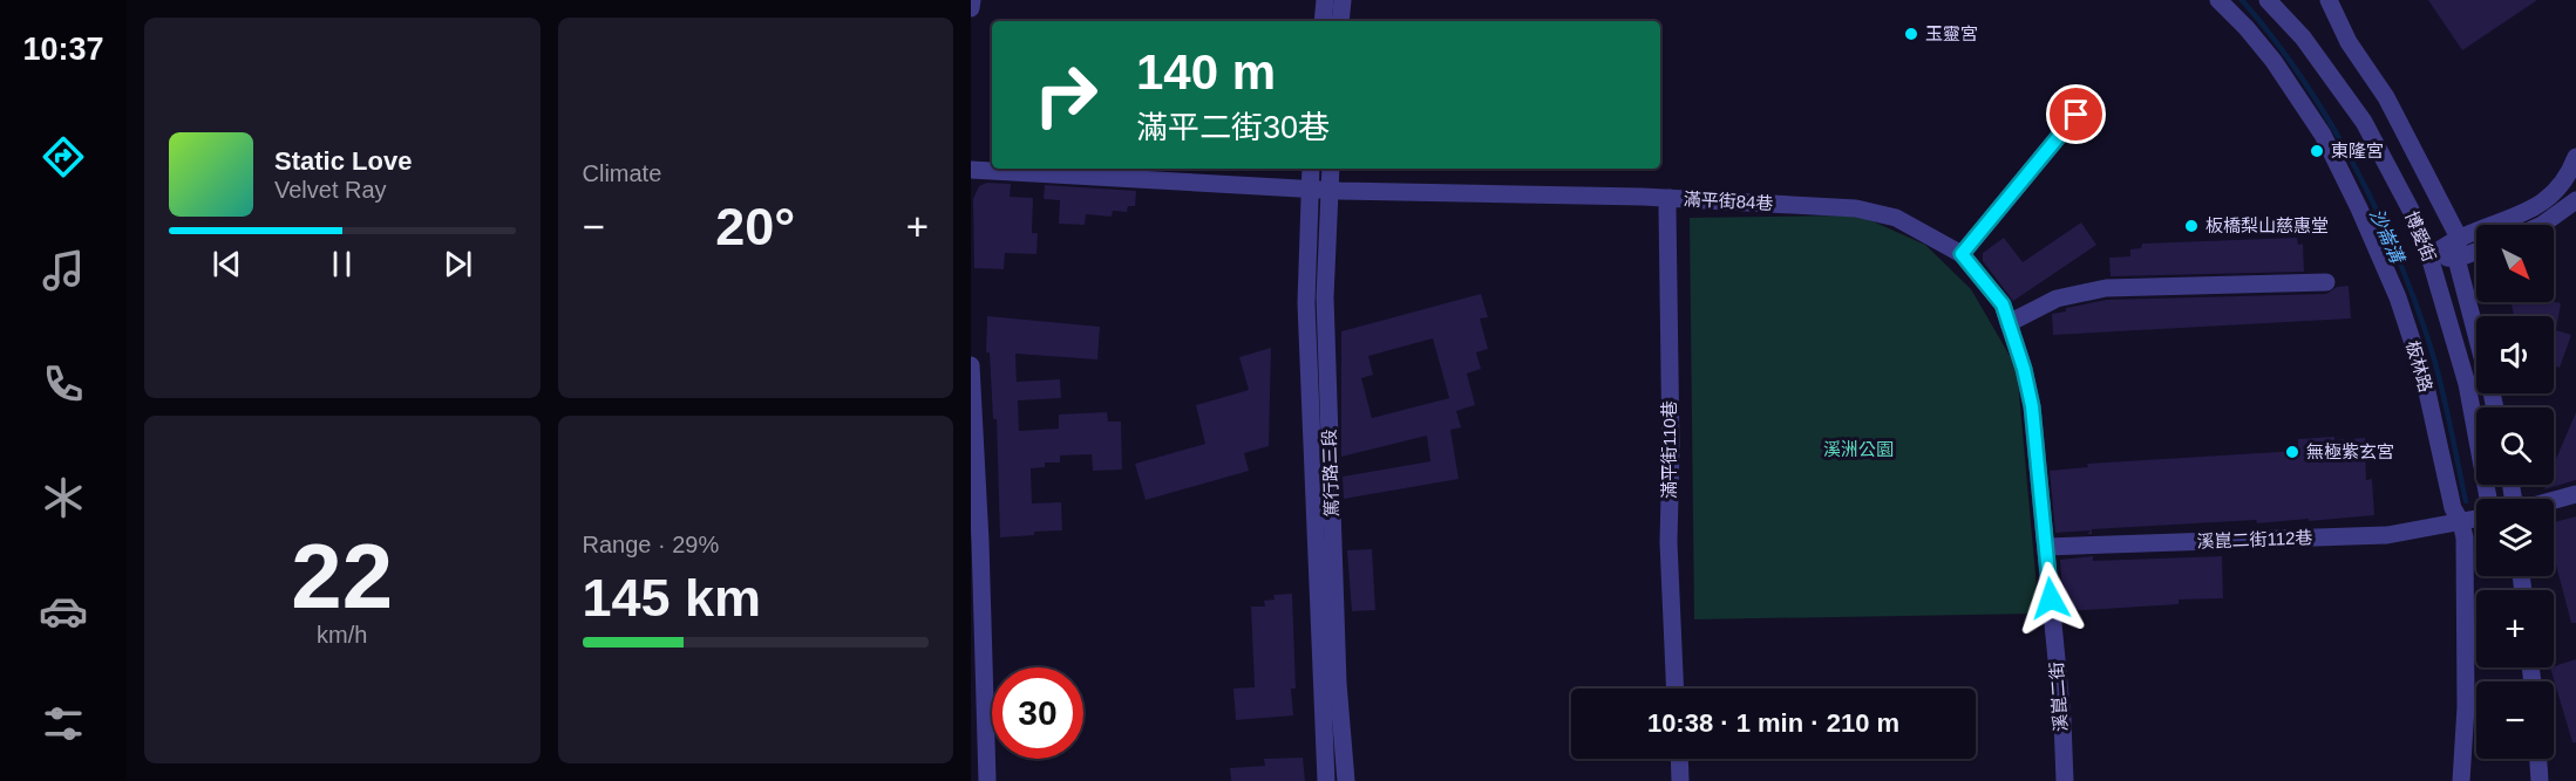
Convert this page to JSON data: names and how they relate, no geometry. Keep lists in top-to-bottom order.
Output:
{
  "streets": {
    "street": [
      "滿平街84巷",
      "博愛街",
      "板林路",
      "滿平街110巷",
      "篤行路三段",
      "溪崑二街112巷",
      "溪崑二街"
    ]
  },
  "crossings": [
    ["滿平街84巷", "滿平街110巷"],
    ["滿平街84巷", "篤行路三段"],
    ["滿平街84巷", "溪崑二街"],
    ["板林路", "溪崑二街112巷"],
    ["溪崑二街112巷", "溪崑二街"]
  ],
  "water": ["沙崙溝"],
  "parks": ["溪洲公園"],
  "places": [
    "玉靈宮",
    "東隆宮",
    "板橋梨山慈惠堂",
    "無極紫玄宮"
  ],
  "north": "bottom right",
  "page": {
    "tabs": "10:37",
    "tile": [
      "Climate",
      ["22", "km/h"],
      ["Range · 29%", "145 km"]
    ],
    "turn": ["140 m", "滿平二街30巷"],
    "song": ["Static Love", "Velvet Ray"],
    "heat": ["−", "20°", "+"],
    "map_buttons": ["+", "−"],
    "limit": "30",
    "trip": "10:38 · 1 min · 210 m"
  }
}
